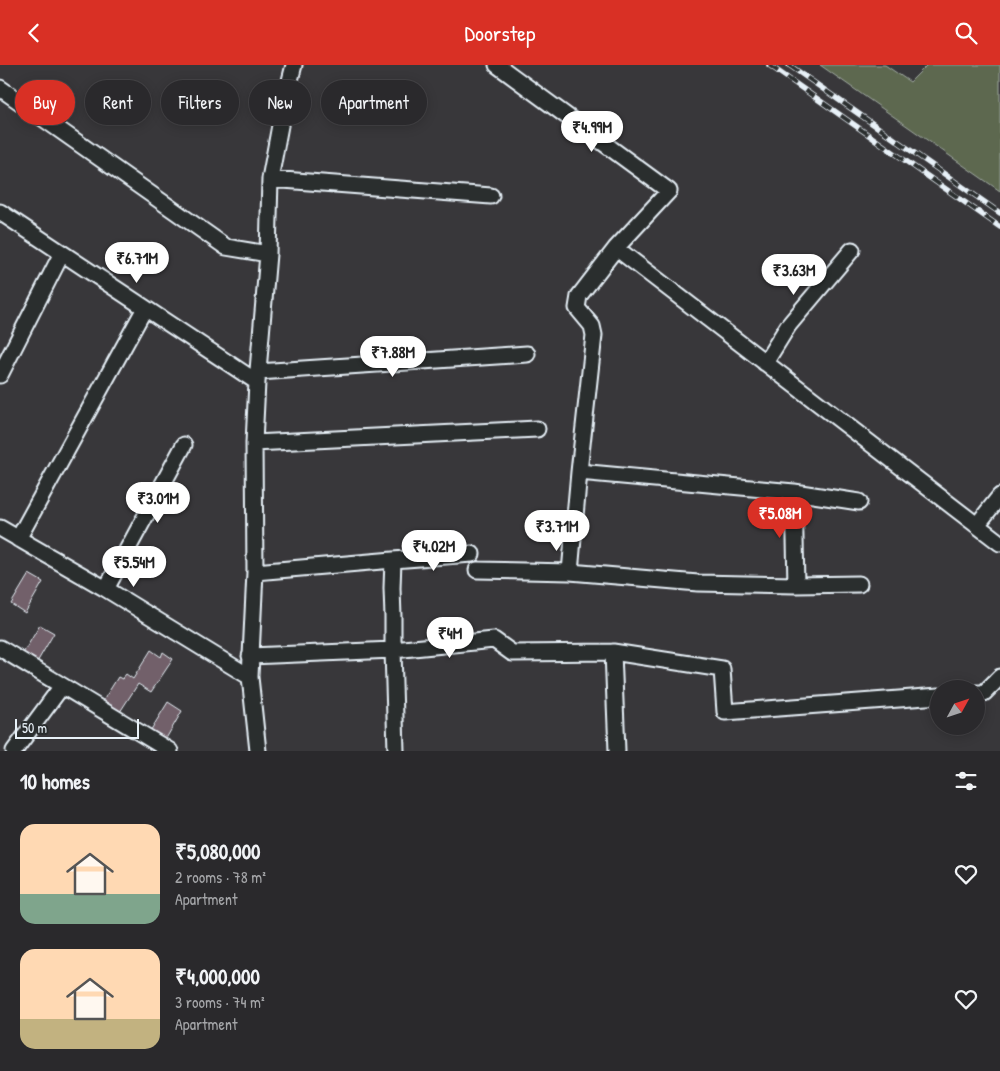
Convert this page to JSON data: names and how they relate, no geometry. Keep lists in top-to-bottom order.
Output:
{
  "scale_bar": "50 m",
  "north": "top right",
  "page": {
    "header": "Doorstep",
    "chip": [
      "Buy",
      "Rent",
      "Filters",
      "New",
      "Apartment"
    ],
    "price": [
      "₹4.99M",
      "₹6.71M",
      "₹3.63M",
      "₹7.88M",
      "₹3.01M",
      "₹5.08M",
      "₹3.71M",
      "₹4.02M",
      "₹5.54M",
      "₹4M"
    ],
    "scale": "50 m",
    "heading": "10 homes",
    "list": [
      {
        "name": "₹5,080,000",
        "note": "2 rooms · 78 m² · Apartment"
      },
      {
        "name": "₹4,000,000",
        "note": "3 rooms · 74 m² · Apartment"
      }
    ]
  }
}
